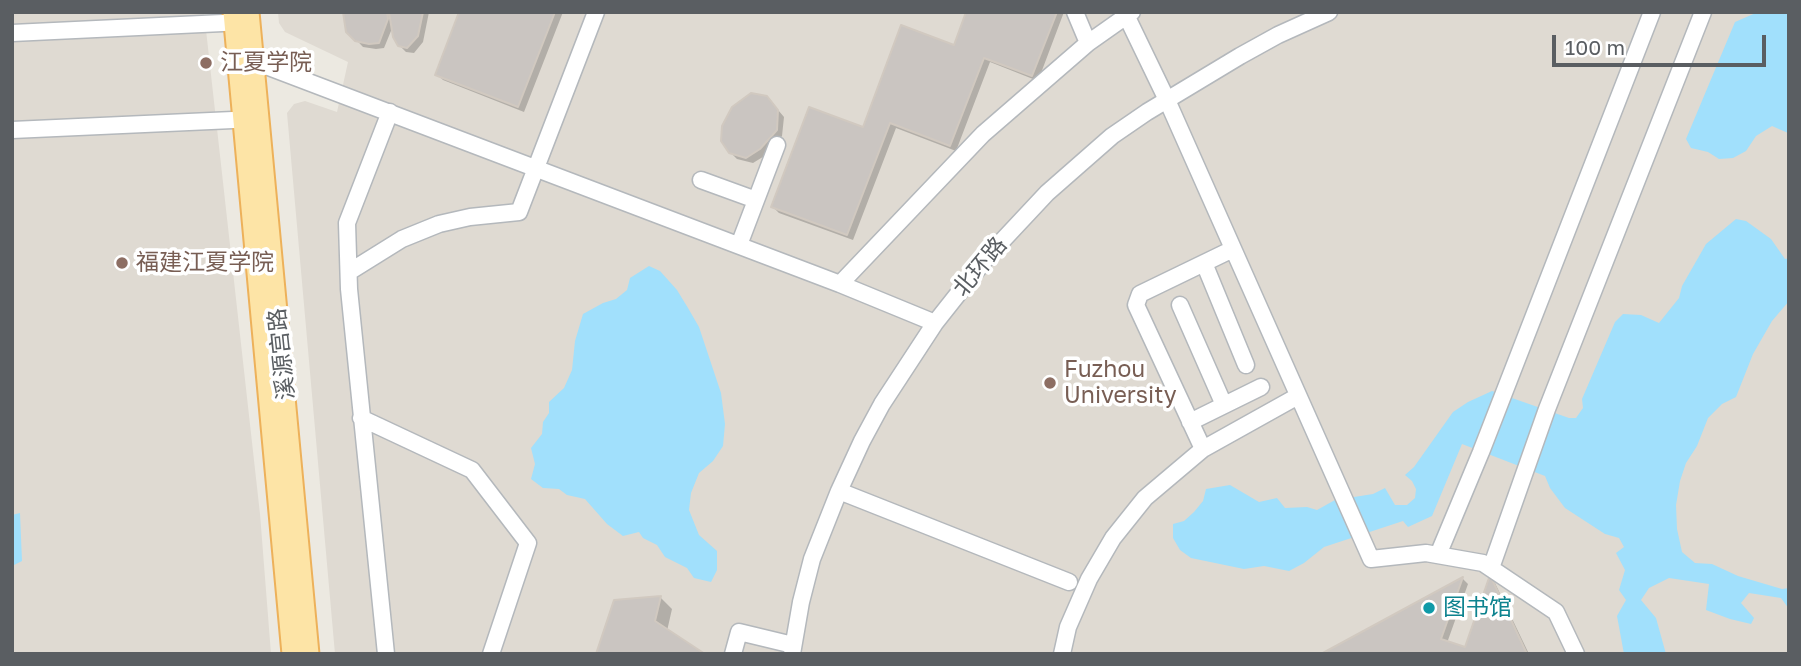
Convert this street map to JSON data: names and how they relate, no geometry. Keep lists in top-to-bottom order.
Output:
{
  "streets": {
    "main road": ["溪源宫路"],
    "street": ["北环路"]
  },
  "places": [
    "江夏学院",
    "福建江夏学院",
    "Fuzhou University",
    "图书馆"
  ],
  "scale_bar": "100 m"
}
